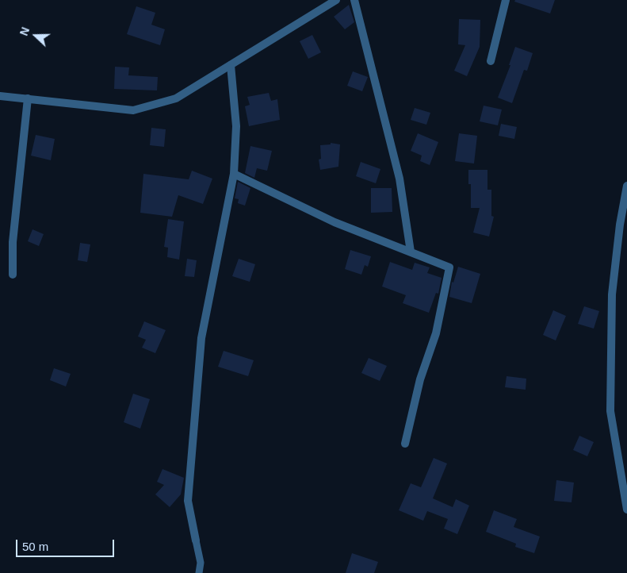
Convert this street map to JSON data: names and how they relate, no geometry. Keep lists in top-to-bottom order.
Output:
{
  "scale_bar": "50 m",
  "north": "left"
}
